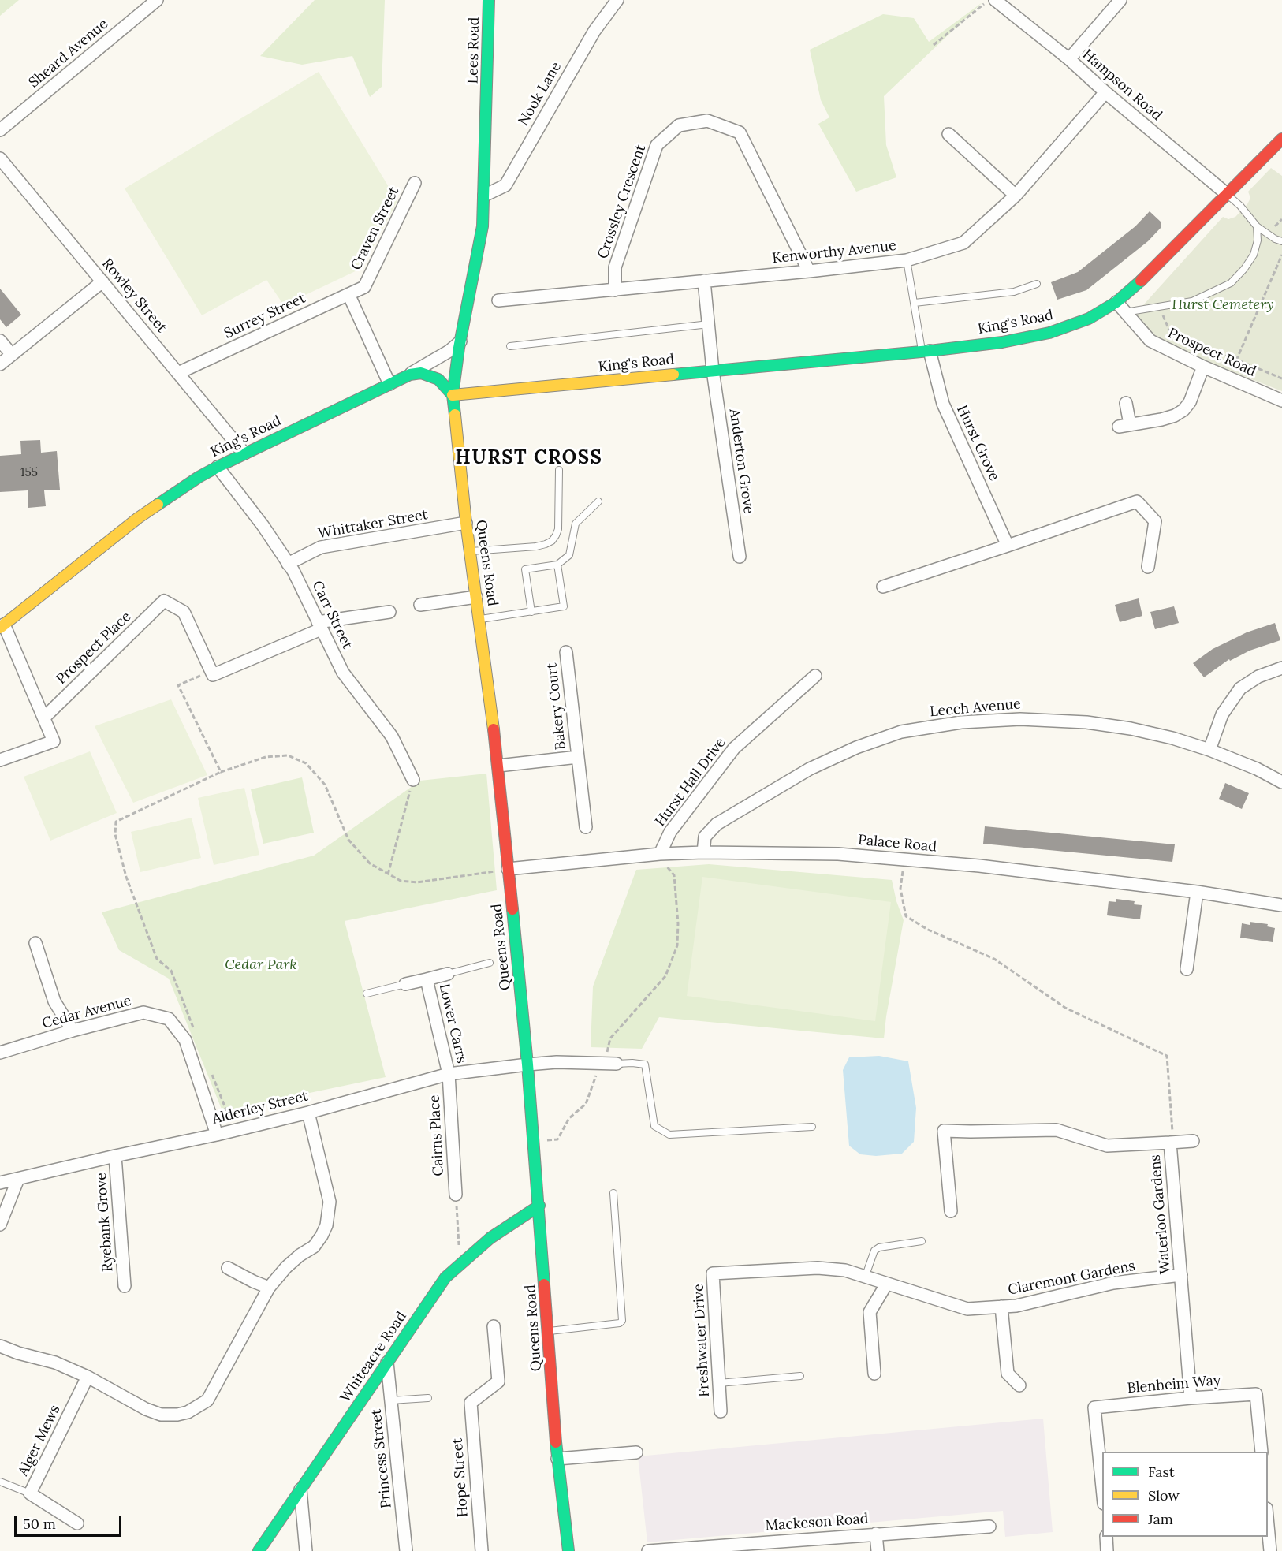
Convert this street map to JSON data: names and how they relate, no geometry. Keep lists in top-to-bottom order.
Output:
{
  "streets": {
    "main road": [
      "Lees Road",
      "King's Road",
      "Queens Road",
      "Whiteacre Road"
    ],
    "street": [
      "Sheard Avenue",
      "Hampson Road",
      "Nook Lane",
      "Crossley Crescent",
      "Craven Street",
      "Kenworthy Avenue",
      "Rowley Street",
      "Surrey Street",
      "Prospect Road",
      "Hurst Grove",
      "Anderton Grove",
      "Whittaker Street",
      "Carr Street",
      "Prospect Place",
      "Bakery Court",
      "Leech Avenue",
      "Hurst Hall Drive",
      "Palace Road",
      "Cedar Avenue",
      "Lower Carrs",
      "Alderley Street",
      "Cairns Place",
      "Waterloo Gardens",
      "Ryebank Grove",
      "Claremont Gardens",
      "Freshwater Drive",
      "Blenheim Way",
      "Alger Mews",
      "Princess Street",
      "Hope Street",
      "Mackeson Road"
    ]
  },
  "crossings": [
    ["Lees Road", "Nook Lane"],
    ["Lees Road", "Queens Road"],
    ["Hampson Road", "Kenworthy Avenue"],
    ["Hampson Road", "King's Road"],
    ["Nook Lane", "Queens Road"],
    ["Crossley Crescent", "Kenworthy Avenue"],
    ["Craven Street", "Surrey Street"],
    ["Kenworthy Avenue", "Anderton Grove"],
    ["Rowley Street", "Surrey Street"],
    ["Rowley Street", "King's Road"],
    ["King's Road", "Prospect Road"],
    ["King's Road", "Hurst Grove"],
    ["King's Road", "Anderton Grove"],
    ["King's Road", "Queens Road"],
    ["King's Road", "Carr Street"],
    ["Whittaker Street", "Queens Road"],
    ["Whittaker Street", "Carr Street"],
    ["Queens Road", "Bakery Court"],
    ["Queens Road", "Palace Road"],
    ["Queens Road", "Alderley Street"],
    ["Queens Road", "Whiteacre Road"],
    ["Leech Avenue", "Palace Road"],
    ["Hurst Hall Drive", "Palace Road"],
    ["Cedar Avenue", "Alderley Street"],
    ["Lower Carrs", "Alderley Street"],
    ["Lower Carrs", "Cairns Place"],
    ["Alderley Street", "Cairns Place"],
    ["Alderley Street", "Ryebank Grove"],
    ["Waterloo Gardens", "Claremont Gardens"],
    ["Waterloo Gardens", "Blenheim Way"],
    ["Claremont Gardens", "Freshwater Drive"],
    ["Whiteacre Road", "Princess Street"]
  ],
  "districts": ["HURST CROSS"],
  "parks": ["Hurst Cemetery", "Cedar Park"],
  "house_numbers": ["155"],
  "legend": ["Fast", "Slow", "Jam"],
  "scale_bar": "50 m"
}
